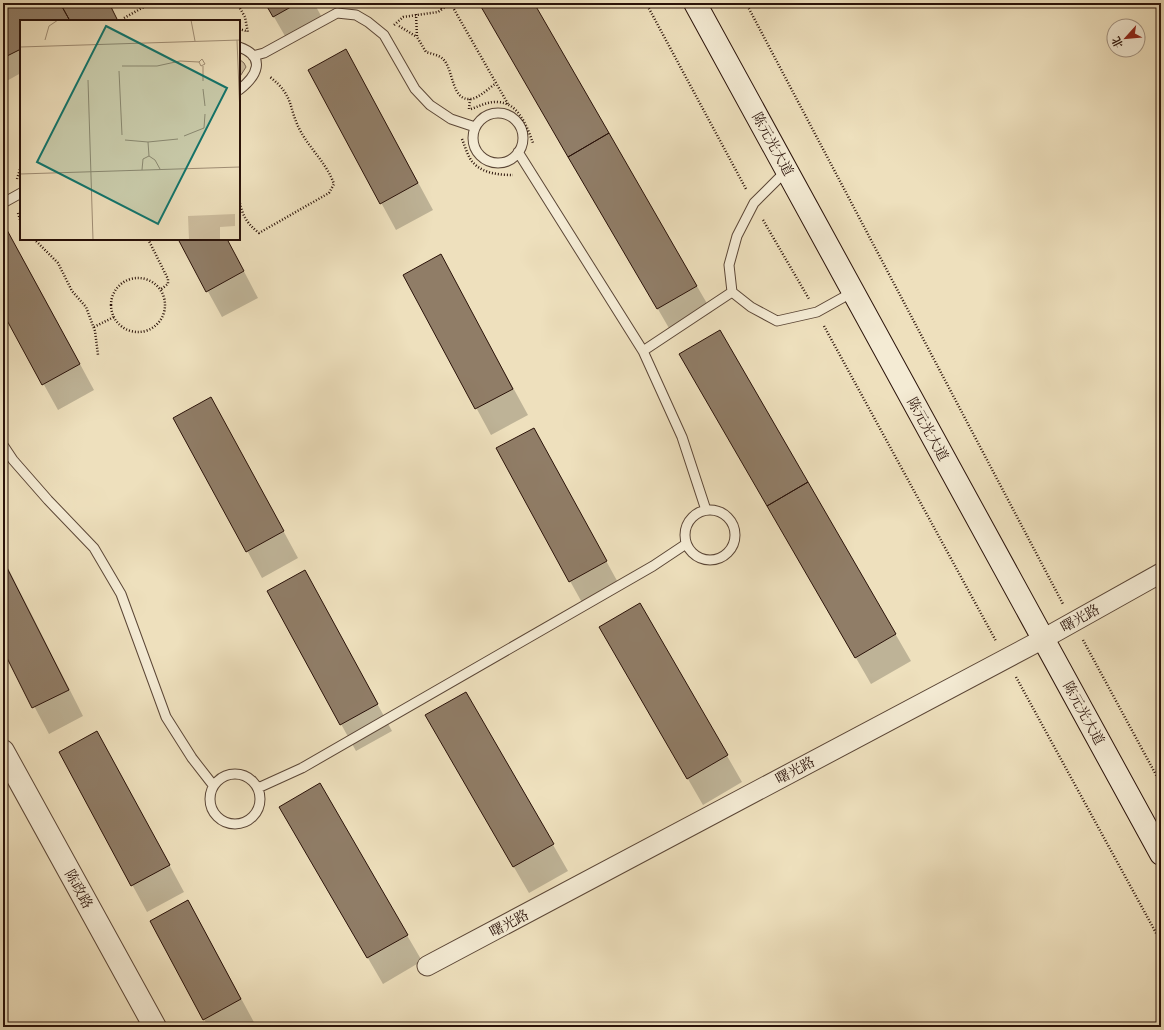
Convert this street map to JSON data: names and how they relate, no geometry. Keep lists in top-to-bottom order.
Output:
{
  "streets": {
    "main road": ["陈元光大道", "陈政路"],
    "street": ["曙光路"]
  },
  "crossings": [
    ["陈元光大道", "曙光路"]
  ],
  "north": "bottom left"
}
